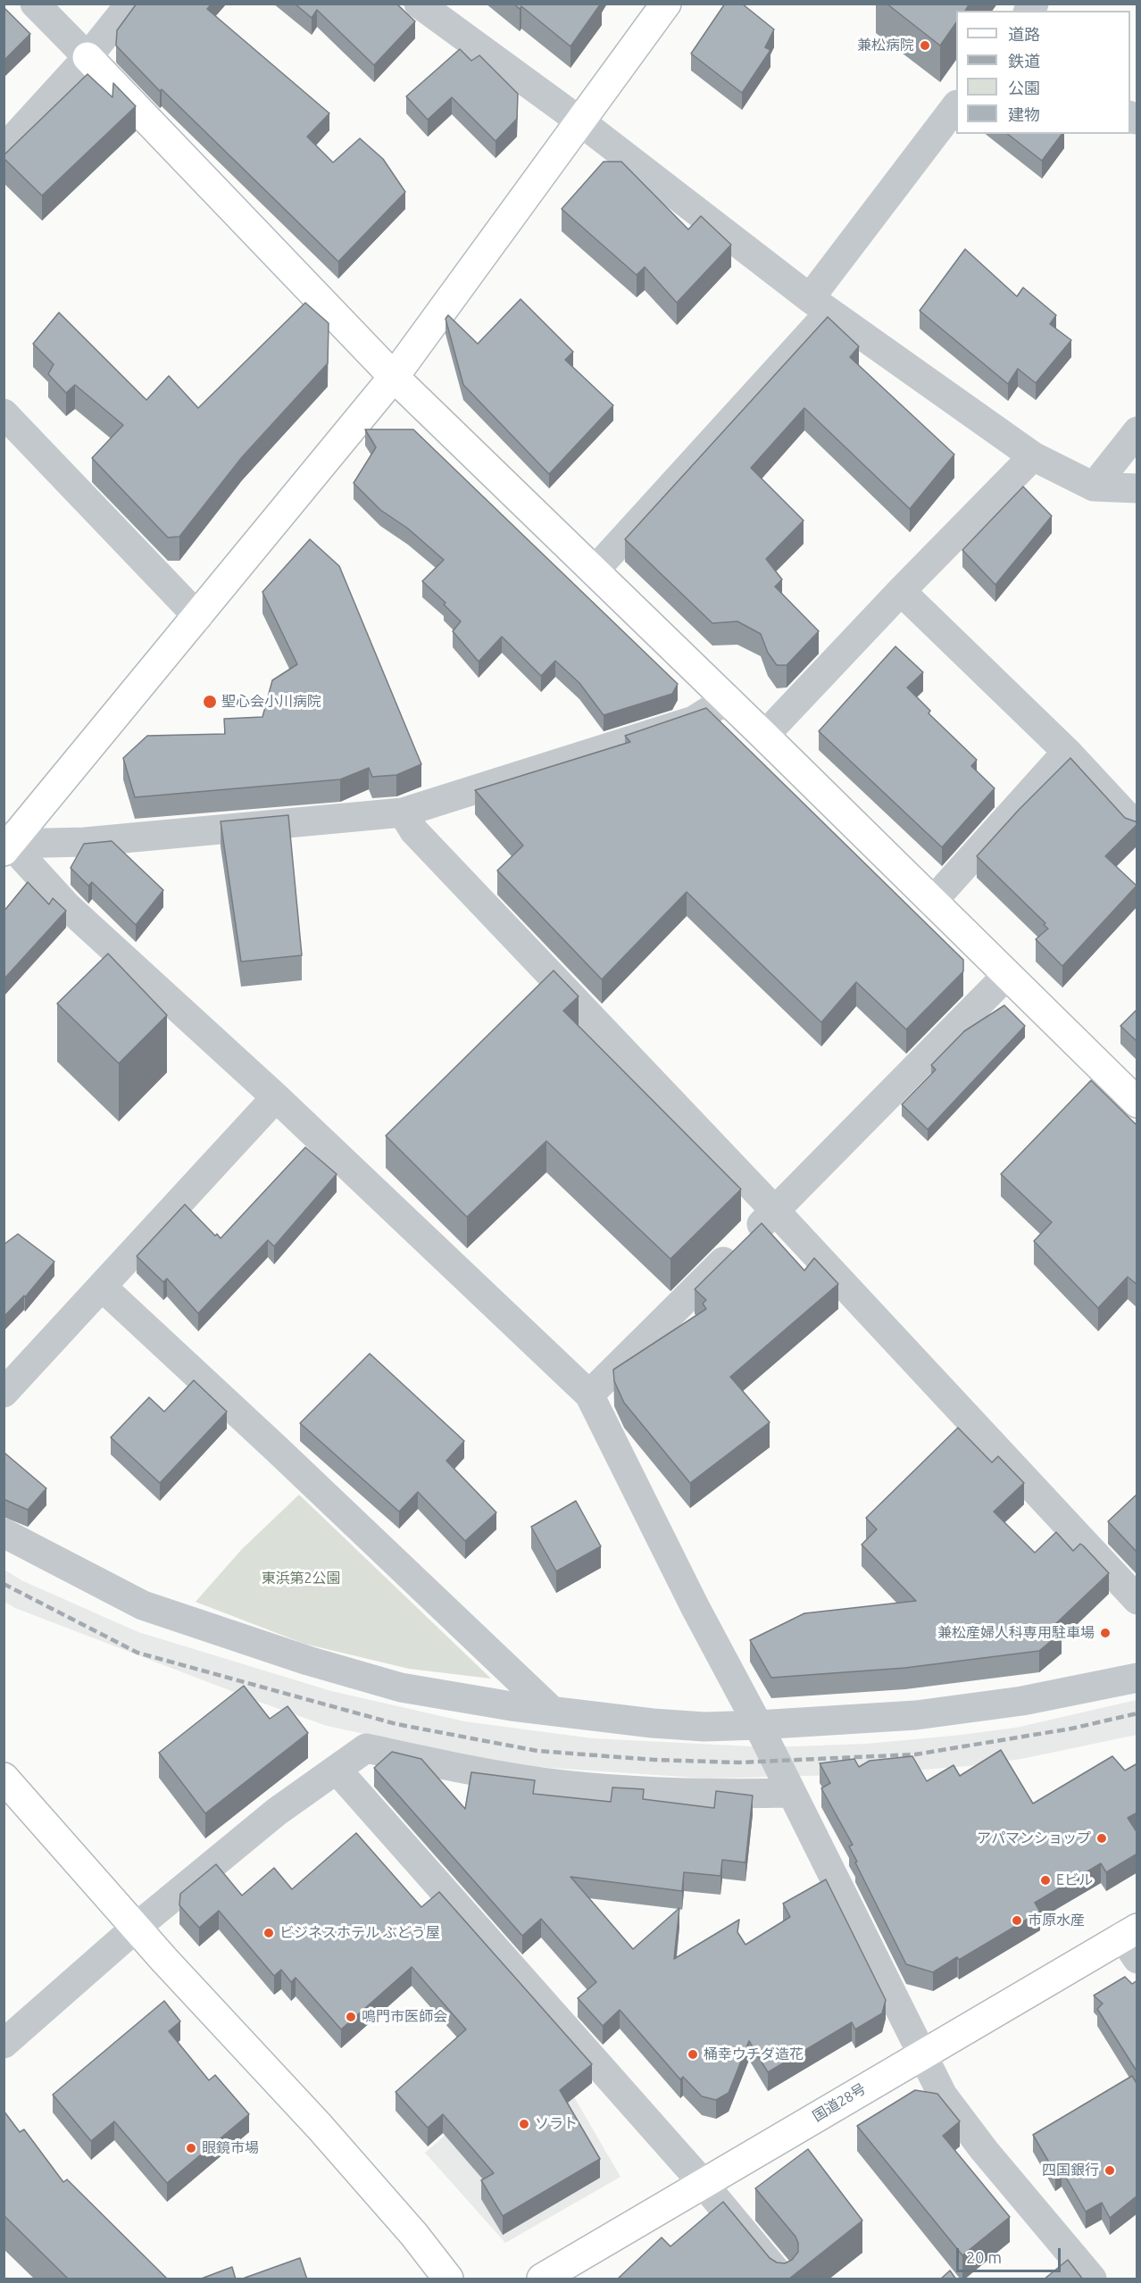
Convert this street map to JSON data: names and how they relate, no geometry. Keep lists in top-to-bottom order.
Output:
{
  "streets": {
    "main road": ["国道28号"]
  },
  "parks": ["東浜第2公園"],
  "places": [
    "兼松病院",
    "聖心会小川病院",
    "兼松産婦人科専用駐車場",
    "アパマンショップ",
    "Eビル",
    "市原水産",
    "ビジネスホテル ぶどう屋",
    "鳴門市医師会",
    "桶幸ウチダ造花",
    "ソラト",
    "眼鏡市場",
    "四国銀行"
  ],
  "legend": [
    "道路",
    "鉄道",
    "公園",
    "建物"
  ],
  "scale_bar": "20 m"
}
